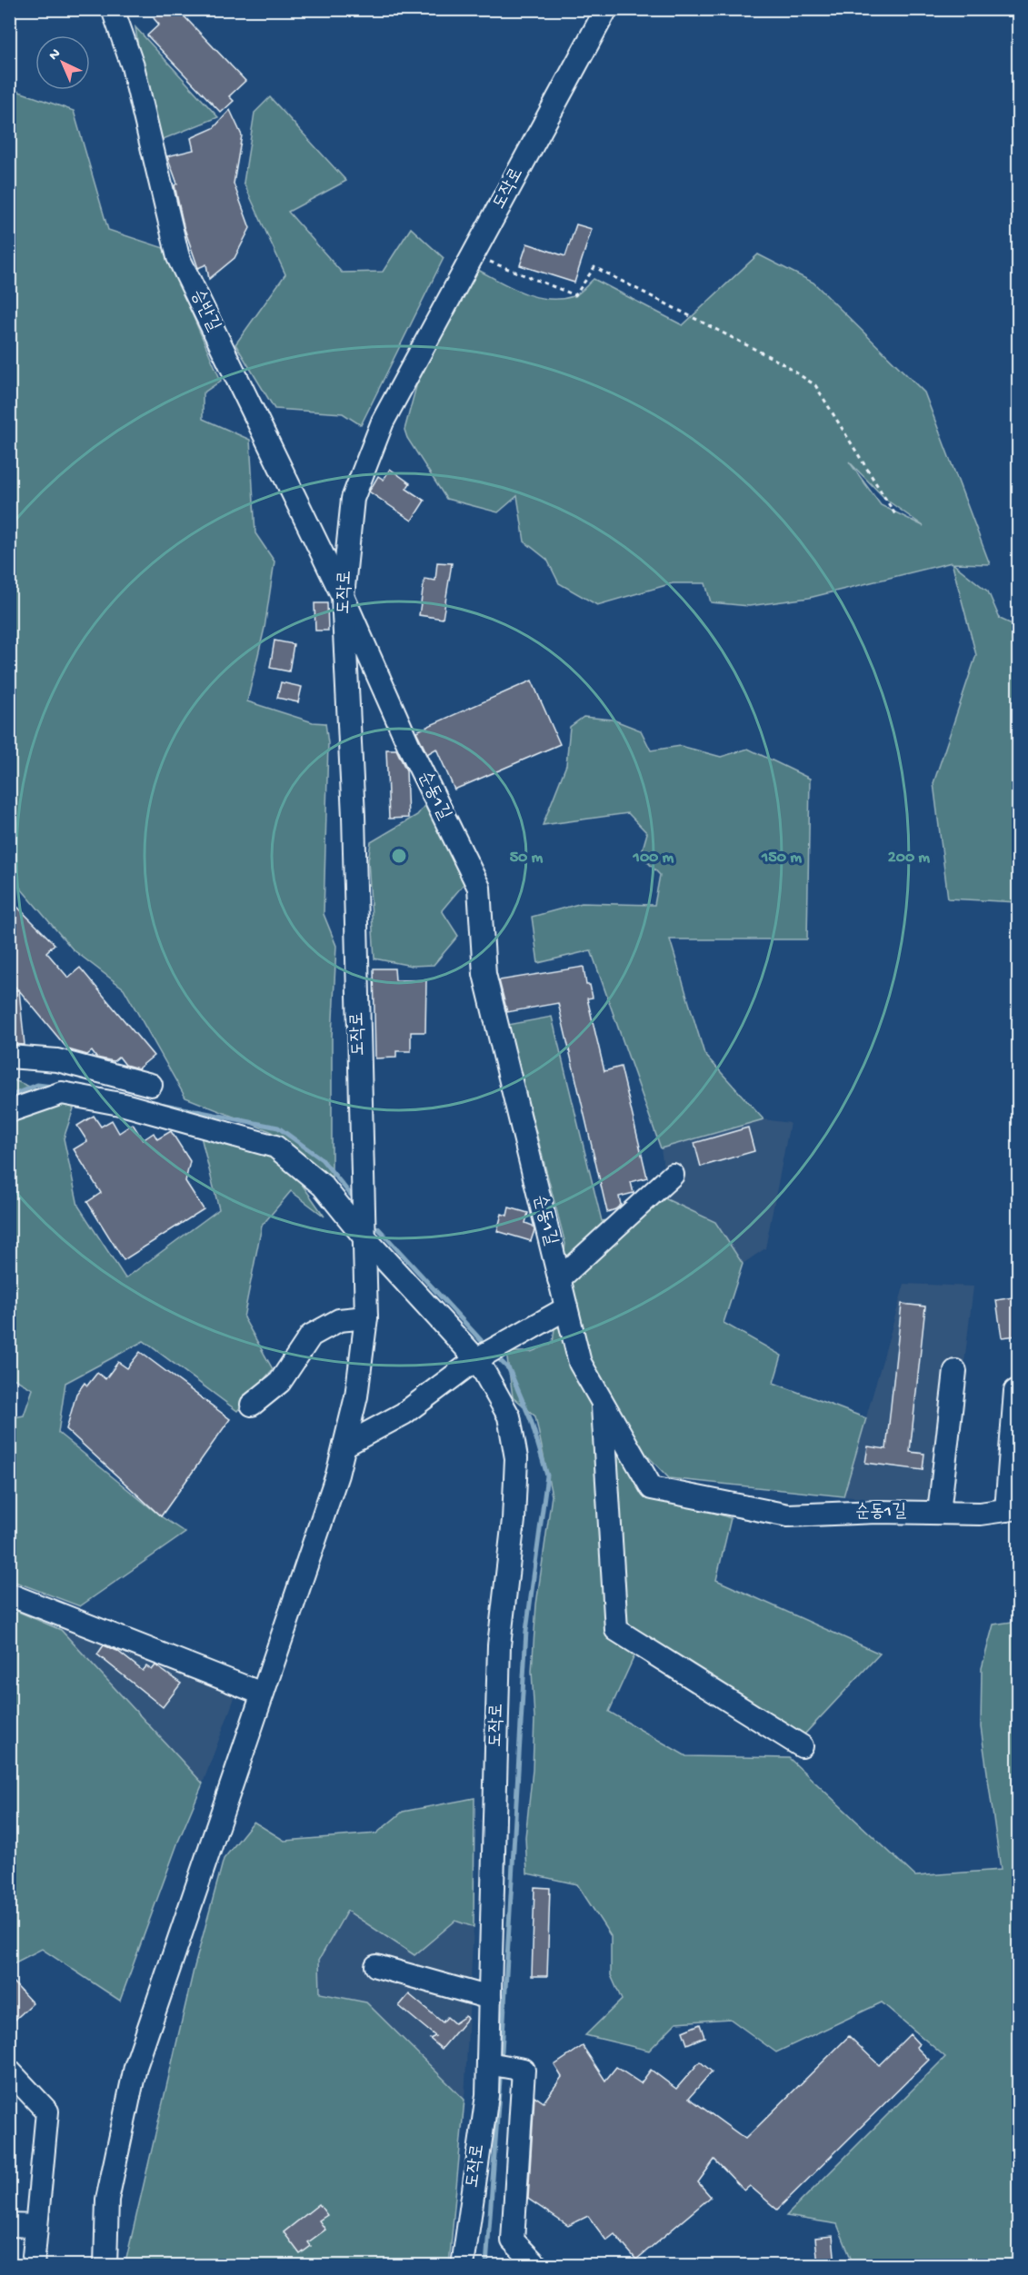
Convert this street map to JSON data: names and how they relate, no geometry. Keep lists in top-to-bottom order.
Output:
{
  "streets": {
    "street": ["도작로", "승반길", "순동1길"]
  },
  "crossings": [
    ["도작로", "승반길"],
    ["도작로", "순동1길"],
    ["승반길", "순동1길"]
  ],
  "north": "top left",
  "rings": [
    "50 m",
    "100 m",
    "150 m",
    "200 m"
  ]
}
